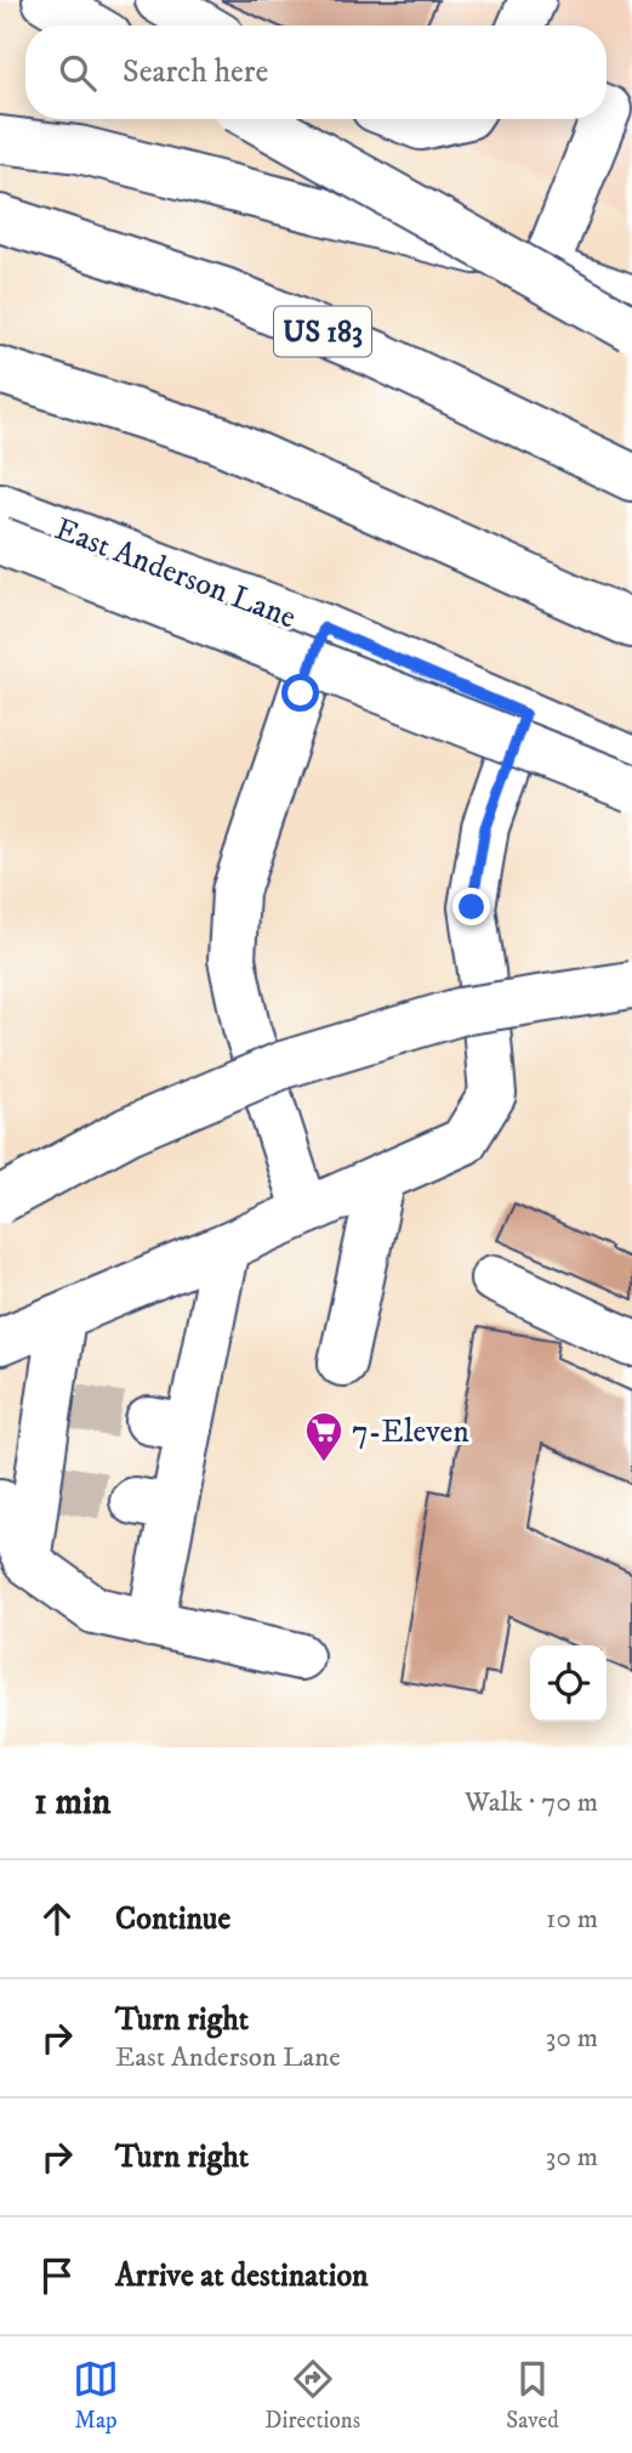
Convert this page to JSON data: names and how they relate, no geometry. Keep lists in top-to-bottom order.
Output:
{
  "streets": {
    "main road": ["US 183", "East Anderson Lane"]
  },
  "places": {
    "supermarket": ["7-Eleven"]
  },
  "page": {
    "search": "Search here",
    "heading": ["1 min", "Walk · 70 m"],
    "list": [
      ["Continue", "10 m"],
      ["Turn right", "East Anderson Lane", "30 m"],
      ["Turn right", "30 m"],
      "Arrive at destination"
    ],
    "nav": ["Map", "Directions", "Saved"]
  }
}
